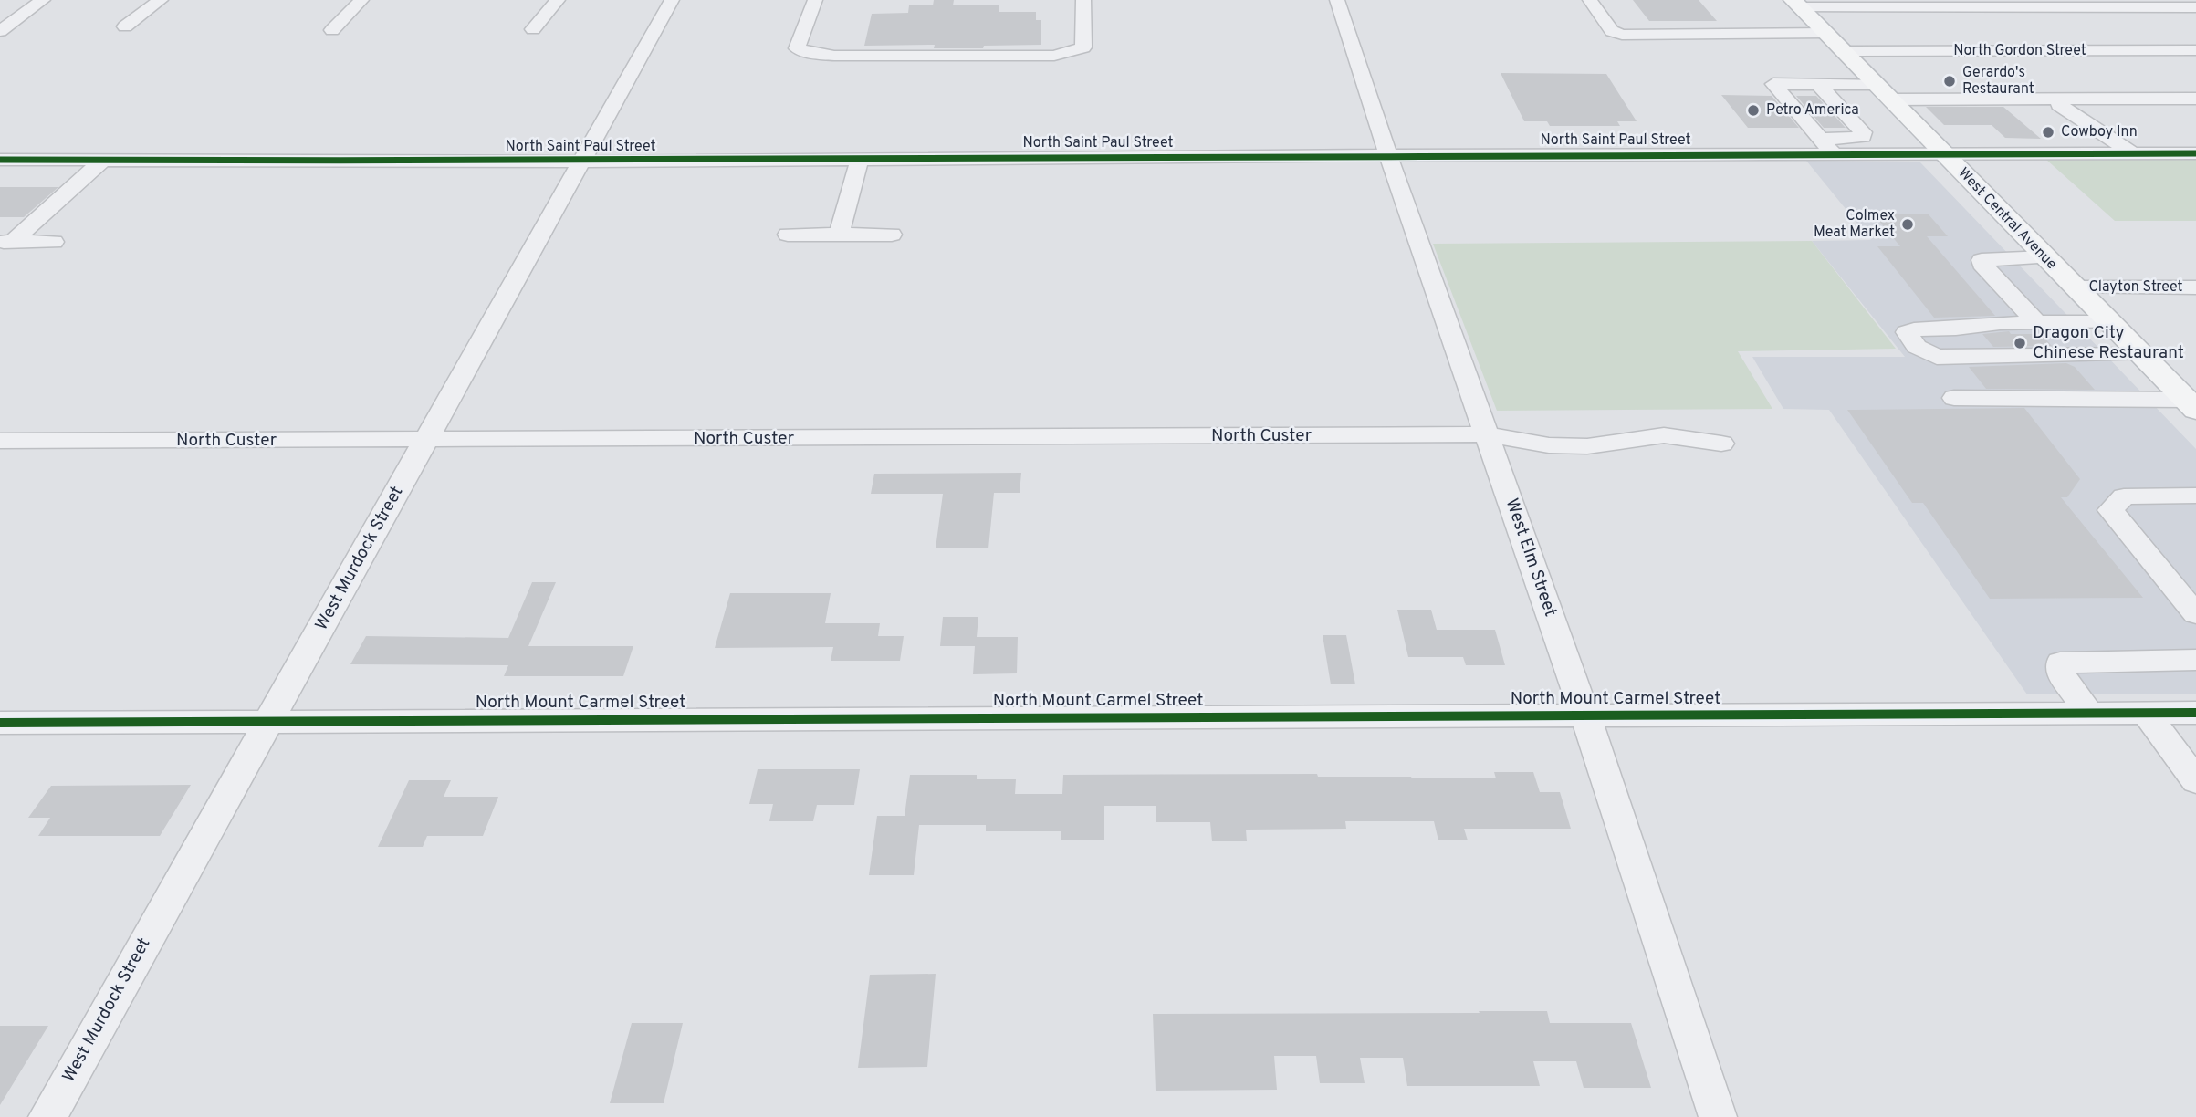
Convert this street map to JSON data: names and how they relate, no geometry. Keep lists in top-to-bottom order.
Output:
{
  "streets": {
    "main road": ["West Central Avenue"],
    "street": [
      "North Gordon Street",
      "North Saint Paul Street",
      "Clayton Street",
      "North Custer",
      "West Elm Street",
      "West Murdock Street",
      "North Mount Carmel Street"
    ]
  },
  "crossings": [
    ["North Gordon Street", "West Central Avenue"],
    ["North Saint Paul Street", "West Central Avenue"],
    ["North Saint Paul Street", "West Elm Street"],
    ["North Saint Paul Street", "West Murdock Street"],
    ["West Central Avenue", "Clayton Street"],
    ["North Custer", "West Elm Street"],
    ["North Custer", "West Murdock Street"],
    ["West Elm Street", "North Mount Carmel Street"],
    ["West Murdock Street", "North Mount Carmel Street"]
  ],
  "places": [
    "Gerardo's Restaurant",
    "Petro America",
    "Cowboy Inn",
    "Colmex Meat Market",
    "Dragon City Chinese Restaurant"
  ]
}
